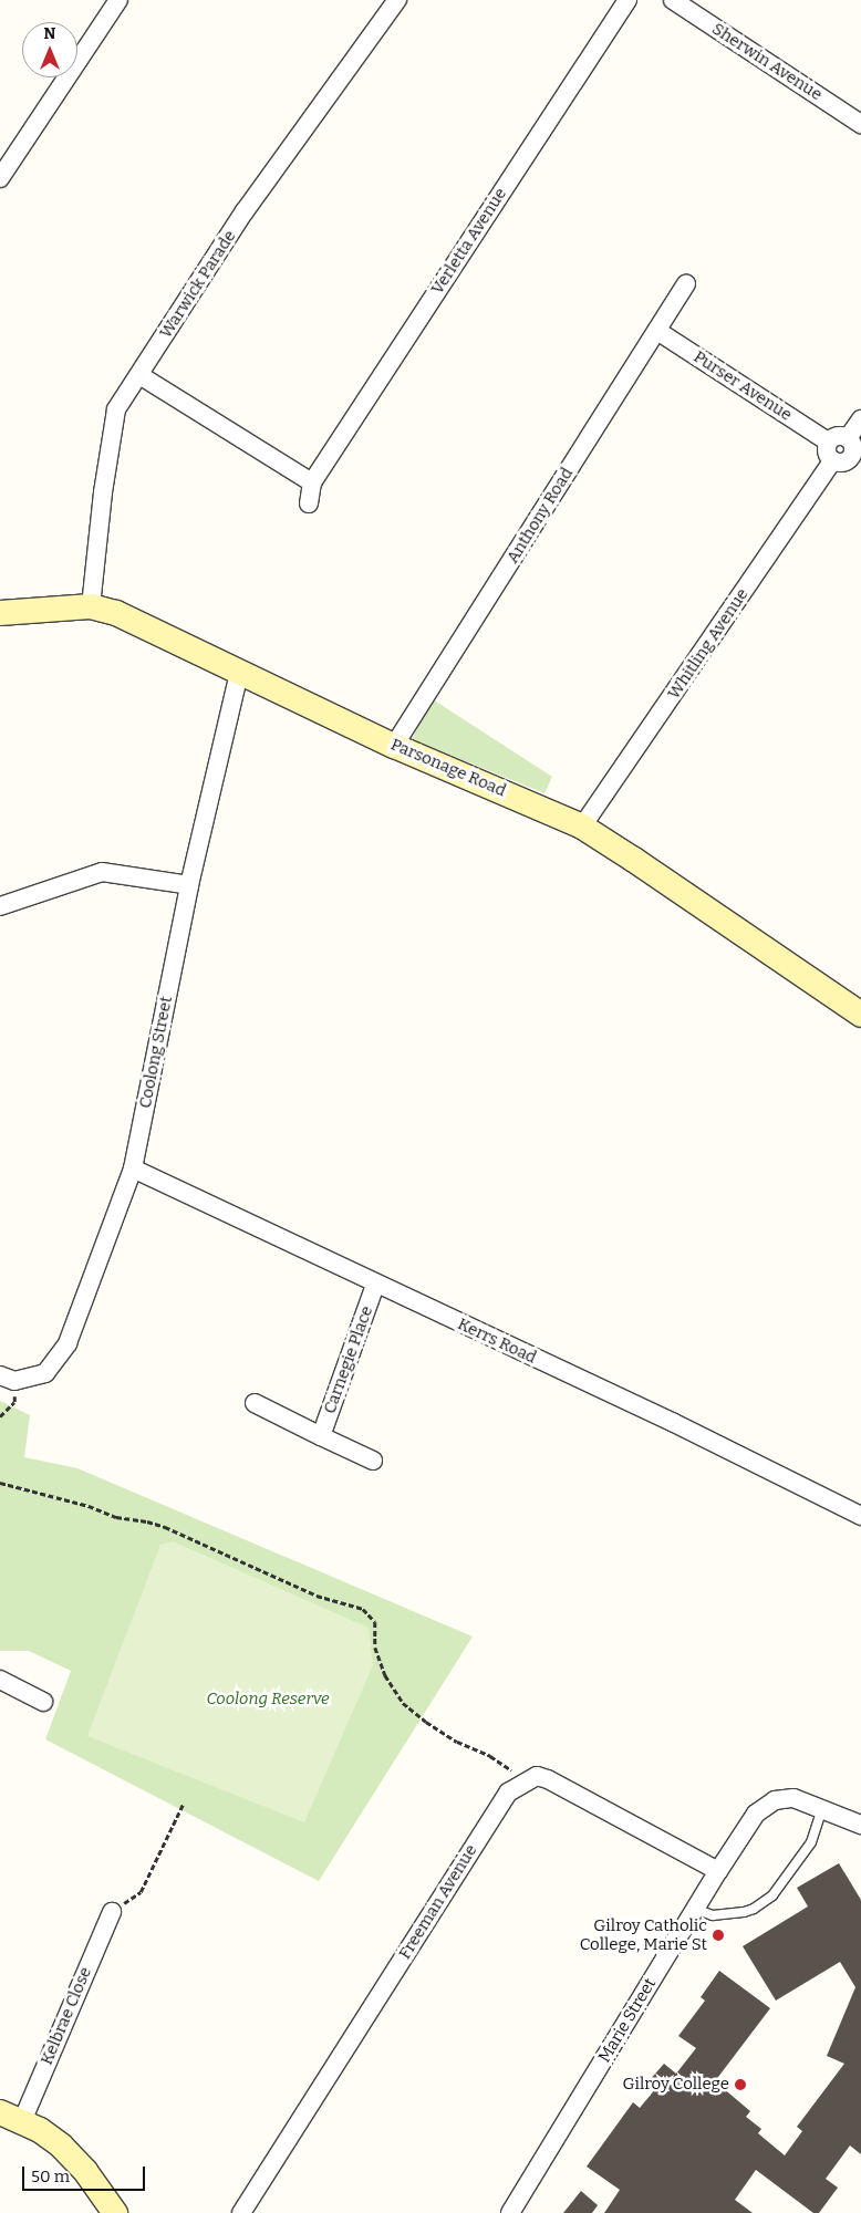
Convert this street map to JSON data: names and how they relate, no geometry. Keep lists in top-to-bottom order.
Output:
{
  "streets": {
    "street": [
      "Sherwin Avenue",
      "Verletta Avenue",
      "Warwick Parade",
      "Purser Avenue",
      "Anthony Road",
      "Whitling Avenue",
      "Parsonage Road",
      "Coolong Street",
      "Kerrs Road",
      "Carnegie Place",
      "Freeman Avenue",
      "Kelbrae Close",
      "Marie Street"
    ]
  },
  "crossings": [
    ["Warwick Parade", "Parsonage Road"],
    ["Purser Avenue", "Anthony Road"],
    ["Purser Avenue", "Whitling Avenue"],
    ["Anthony Road", "Parsonage Road"],
    ["Whitling Avenue", "Parsonage Road"],
    ["Parsonage Road", "Coolong Street"],
    ["Coolong Street", "Kerrs Road"],
    ["Kerrs Road", "Carnegie Place"]
  ],
  "parks": ["Coolong Reserve"],
  "places": ["Gilroy Catholic College, Marie St", "Gilroy College"],
  "scale_bar": "50 m",
  "north": "top"
}
